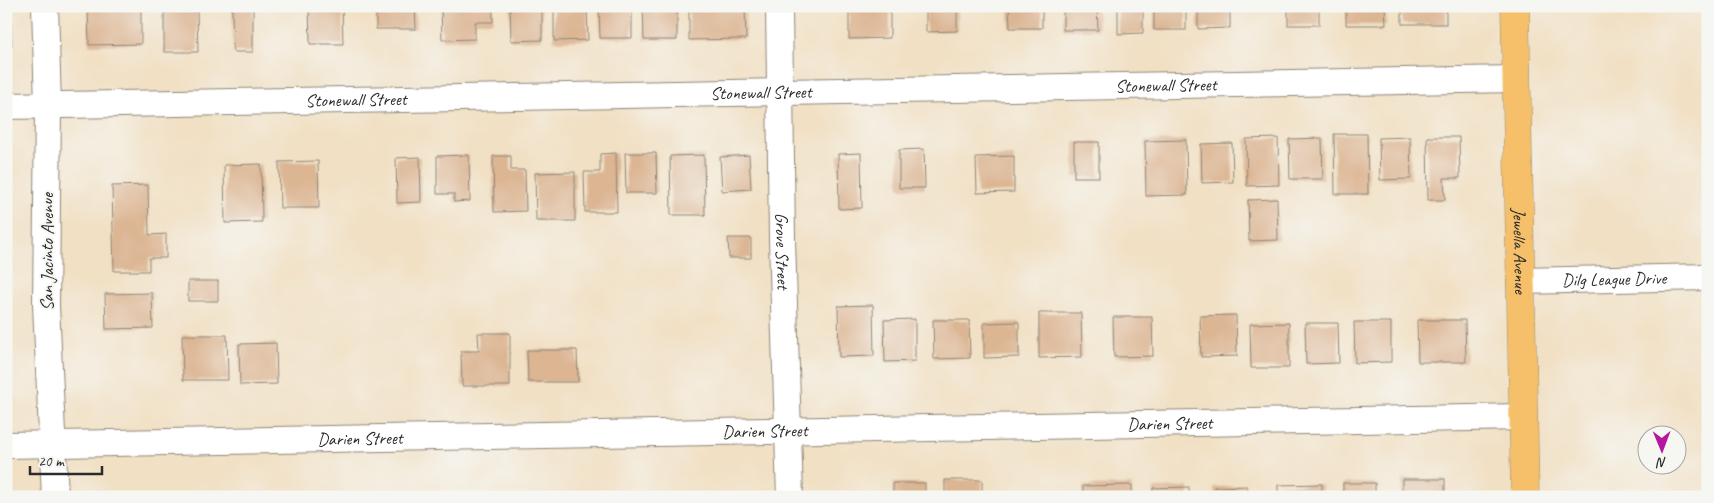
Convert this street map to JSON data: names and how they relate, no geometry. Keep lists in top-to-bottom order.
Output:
{
  "streets": {
    "main road": ["Jewella Avenue"],
    "street": [
      "Stonewall Street",
      "San Jacinto Avenue",
      "Grove Street",
      "Dilg League Drive",
      "Darien Street"
    ]
  },
  "crossings": [
    ["Stonewall Street", "San Jacinto Avenue"],
    ["Stonewall Street", "Grove Street"],
    ["Stonewall Street", "Jewella Avenue"],
    ["San Jacinto Avenue", "Darien Street"],
    ["Grove Street", "Darien Street"],
    ["Jewella Avenue", "Dilg League Drive"],
    ["Jewella Avenue", "Darien Street"]
  ],
  "scale_bar": "20 m",
  "north": "bottom"
}
